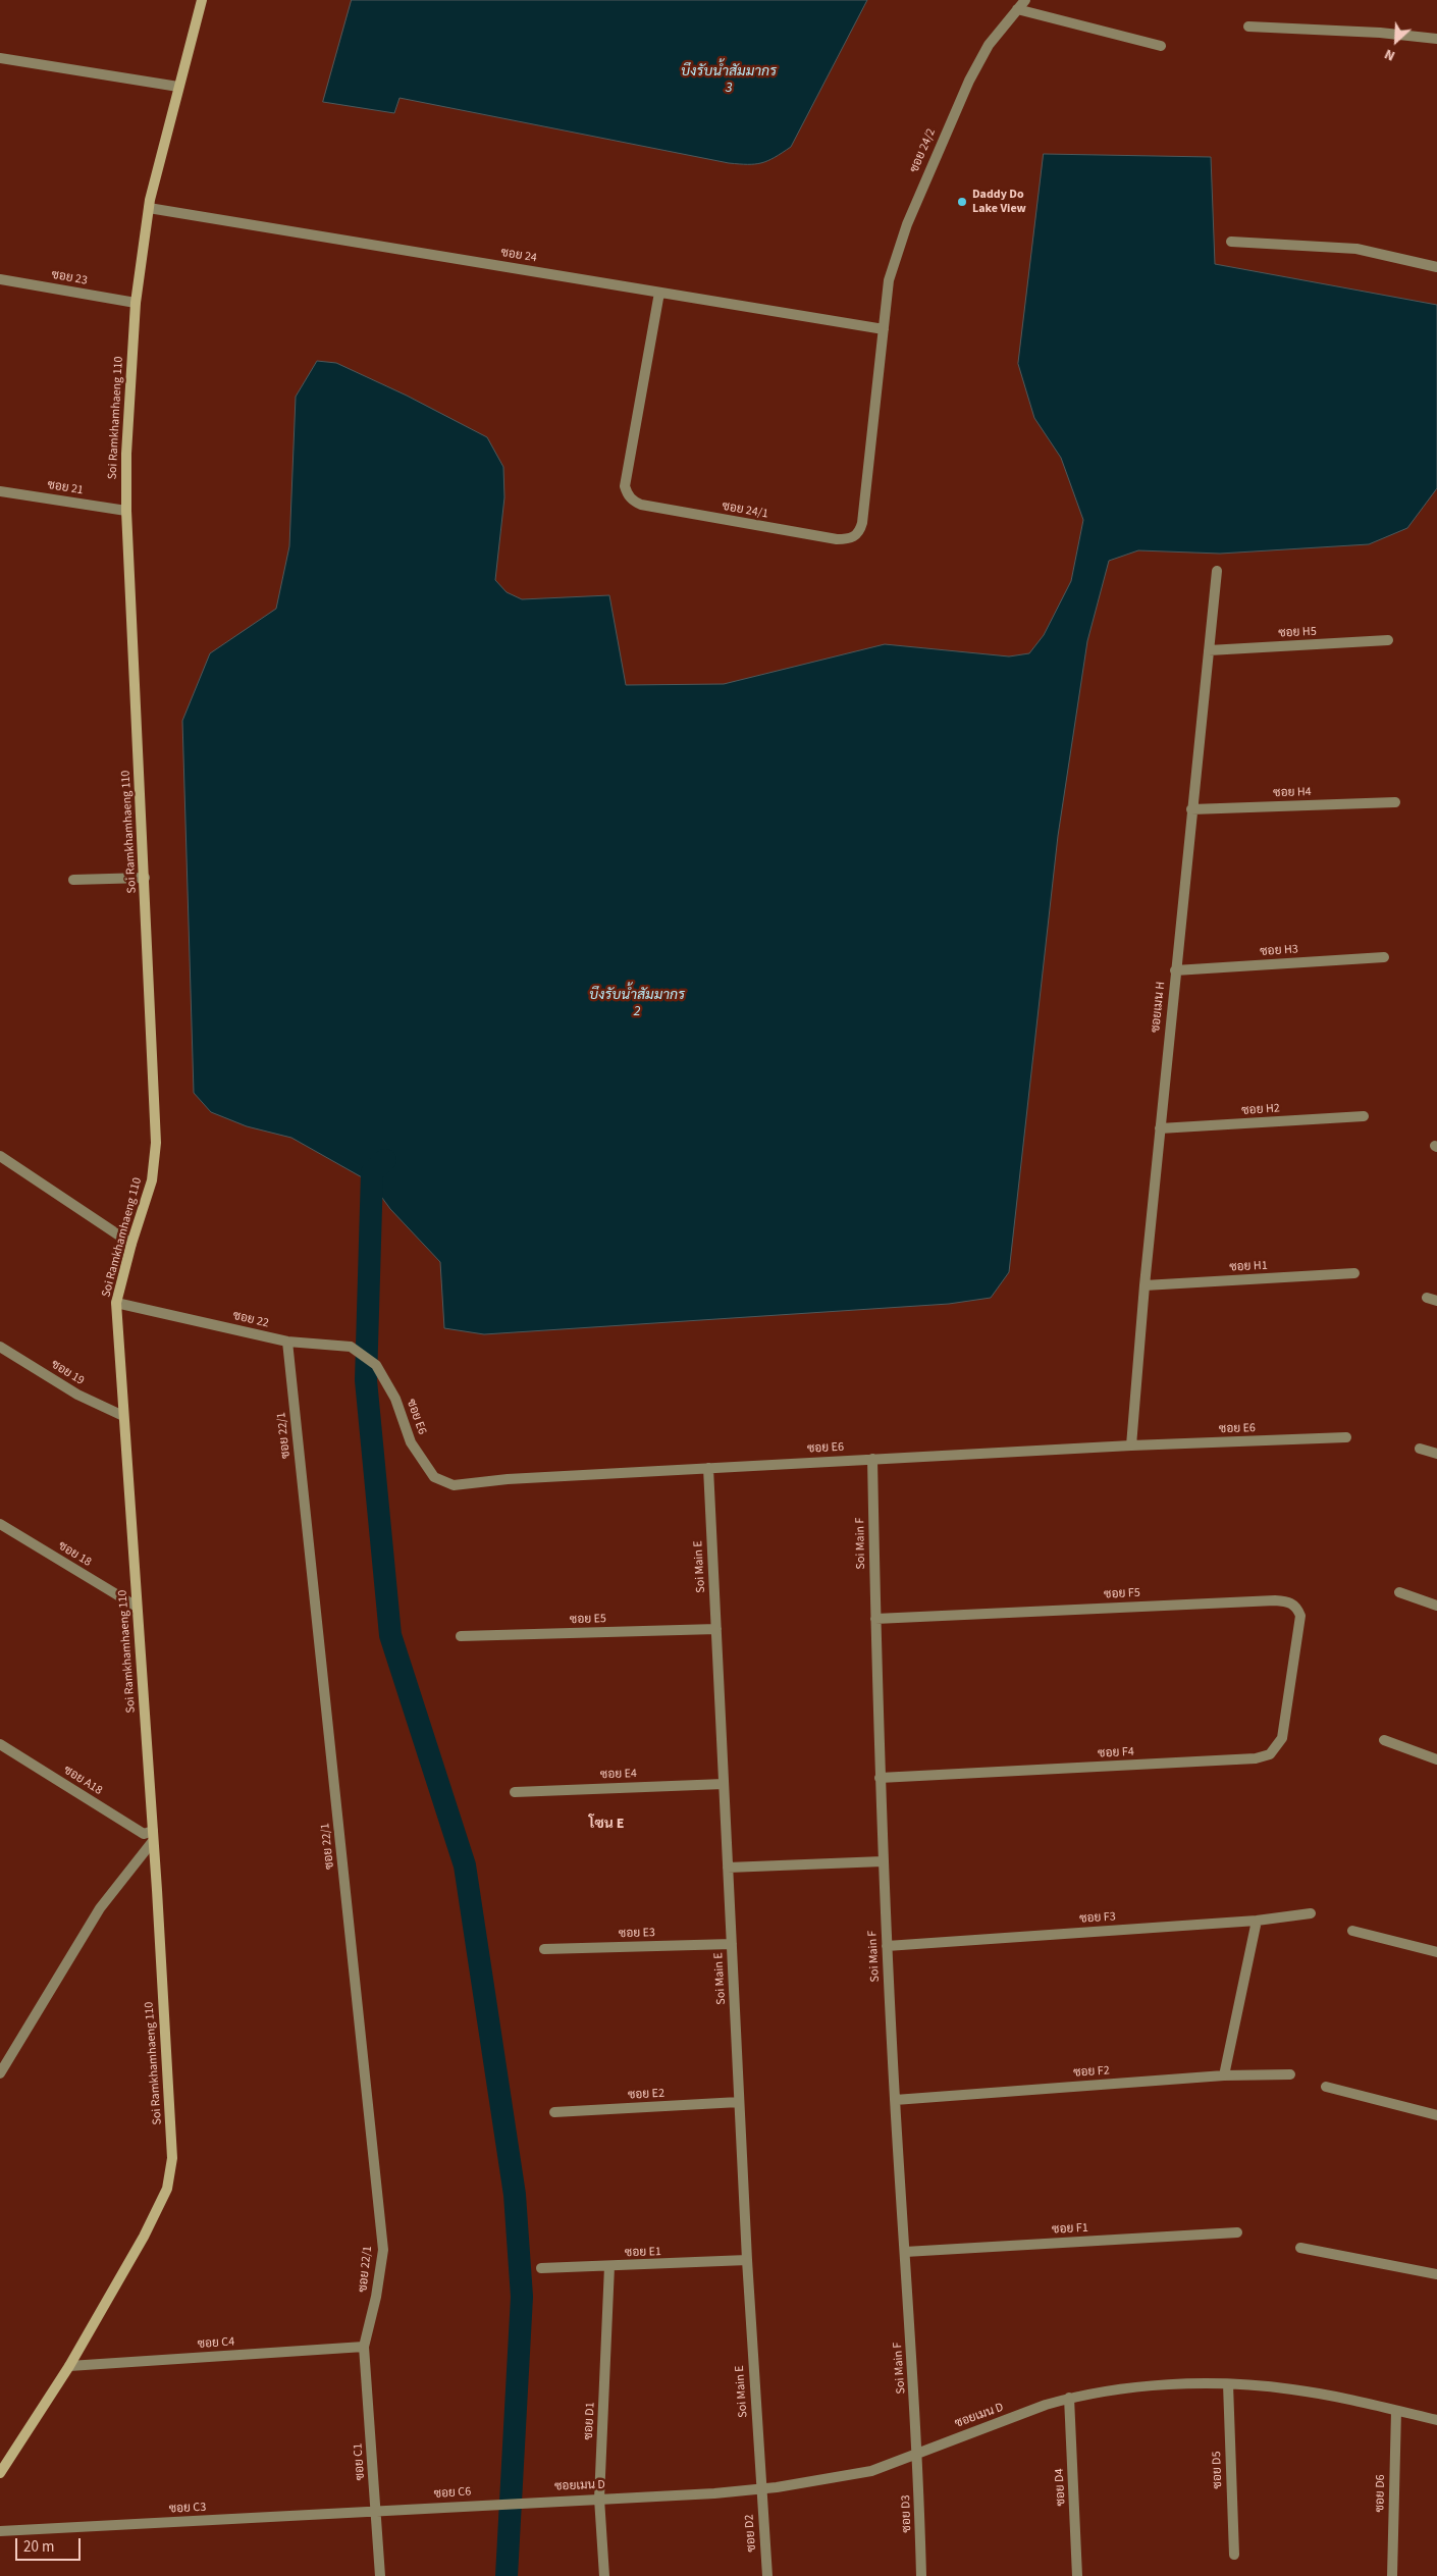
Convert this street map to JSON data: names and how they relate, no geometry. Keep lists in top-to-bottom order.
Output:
{
  "streets": {
    "street": [
      "ซอย 24/2",
      "ซอย 24",
      "ซอย 23",
      "Soi Ramkhamhaeng 110",
      "ซอย 21",
      "ซอย 24/1",
      "ซอย H5",
      "ซอย H4",
      "ซอย H3",
      "ซอยเมน H",
      "ซอย H2",
      "ซอย H1",
      "ซอย 22",
      "ซอย 19",
      "ซอย E6",
      "ซอย 22/1",
      "Soi Main F",
      "ซอย 18",
      "Soi Main E",
      "ซอย F5",
      "ซอย E5",
      "ซอย F4",
      "ซอย E4",
      "ซอย A18",
      "ซอย F3",
      "ซอย E3",
      "ซอย F2",
      "ซอย E2",
      "ซอย F1",
      "ซอย E1",
      "ซอย C4",
      "ซอยเมน D",
      "ซอย D1",
      "ซอย C1",
      "ซอย D5",
      "ซอย D4",
      "ซอย C6",
      "ซอย D6",
      "ซอย C3",
      "ซอย D3",
      "ซอย D2"
    ]
  },
  "crossings": [
    ["ซอย 24/2", "ซอย 24"],
    ["ซอย 24/2", "ซอย 24/1"],
    ["ซอย 24", "Soi Ramkhamhaeng 110"],
    ["ซอย 24", "ซอย 24/1"],
    ["ซอย 23", "Soi Ramkhamhaeng 110"],
    ["Soi Ramkhamhaeng 110", "ซอย 21"],
    ["Soi Ramkhamhaeng 110", "ซอย 22"],
    ["Soi Ramkhamhaeng 110", "ซอย 19"],
    ["Soi Ramkhamhaeng 110", "ซอย 18"],
    ["Soi Ramkhamhaeng 110", "ซอย A18"],
    ["Soi Ramkhamhaeng 110", "ซอย C4"],
    ["ซอย H5", "ซอยเมน H"],
    ["ซอย H4", "ซอยเมน H"],
    ["ซอย H3", "ซอยเมน H"],
    ["ซอยเมน H", "ซอย H2"],
    ["ซอยเมน H", "ซอย H1"],
    ["ซอยเมน H", "ซอย E6"],
    ["ซอย 22", "ซอย E6"],
    ["ซอย 22", "ซอย 22/1"],
    ["ซอย E6", "Soi Main F"],
    ["ซอย E6", "Soi Main E"],
    ["ซอย 22/1", "ซอย C4"],
    ["ซอย 22/1", "ซอย C1"],
    ["Soi Main F", "ซอย F5"],
    ["Soi Main F", "ซอย F4"],
    ["Soi Main F", "ซอย F3"],
    ["Soi Main F", "ซอย F2"],
    ["Soi Main F", "ซอย F1"],
    ["Soi Main F", "ซอยเมน D"],
    ["Soi Main F", "ซอย D3"],
    ["Soi Main E", "ซอย E5"],
    ["Soi Main E", "ซอย E4"],
    ["Soi Main E", "ซอย E3"],
    ["Soi Main E", "ซอย E2"],
    ["Soi Main E", "ซอย E1"],
    ["Soi Main E", "ซอยเมน D"],
    ["Soi Main E", "ซอย D2"],
    ["ซอย F5", "ซอย F4"],
    ["ซอย E1", "ซอย D1"],
    ["ซอย C4", "ซอย C1"],
    ["ซอยเมน D", "ซอย D1"],
    ["ซอยเมน D", "ซอย D5"],
    ["ซอยเมน D", "ซอย D4"],
    ["ซอยเมน D", "ซอย C6"],
    ["ซอยเมน D", "ซอย D6"],
    ["ซอยเมน D", "ซอย D3"],
    ["ซอยเมน D", "ซอย D2"],
    ["ซอย C1", "ซอย C6"],
    ["ซอย C1", "ซอย C3"],
    ["ซอย C6", "ซอย C3"]
  ],
  "districts": ["โซน E"],
  "water": ["บึงรับน้ำสัมมากร 3", "บึงรับน้ำสัมมากร 2"],
  "places": ["Daddy Do Lake View"],
  "scale_bar": "20 m",
  "north": "bottom left"
}
